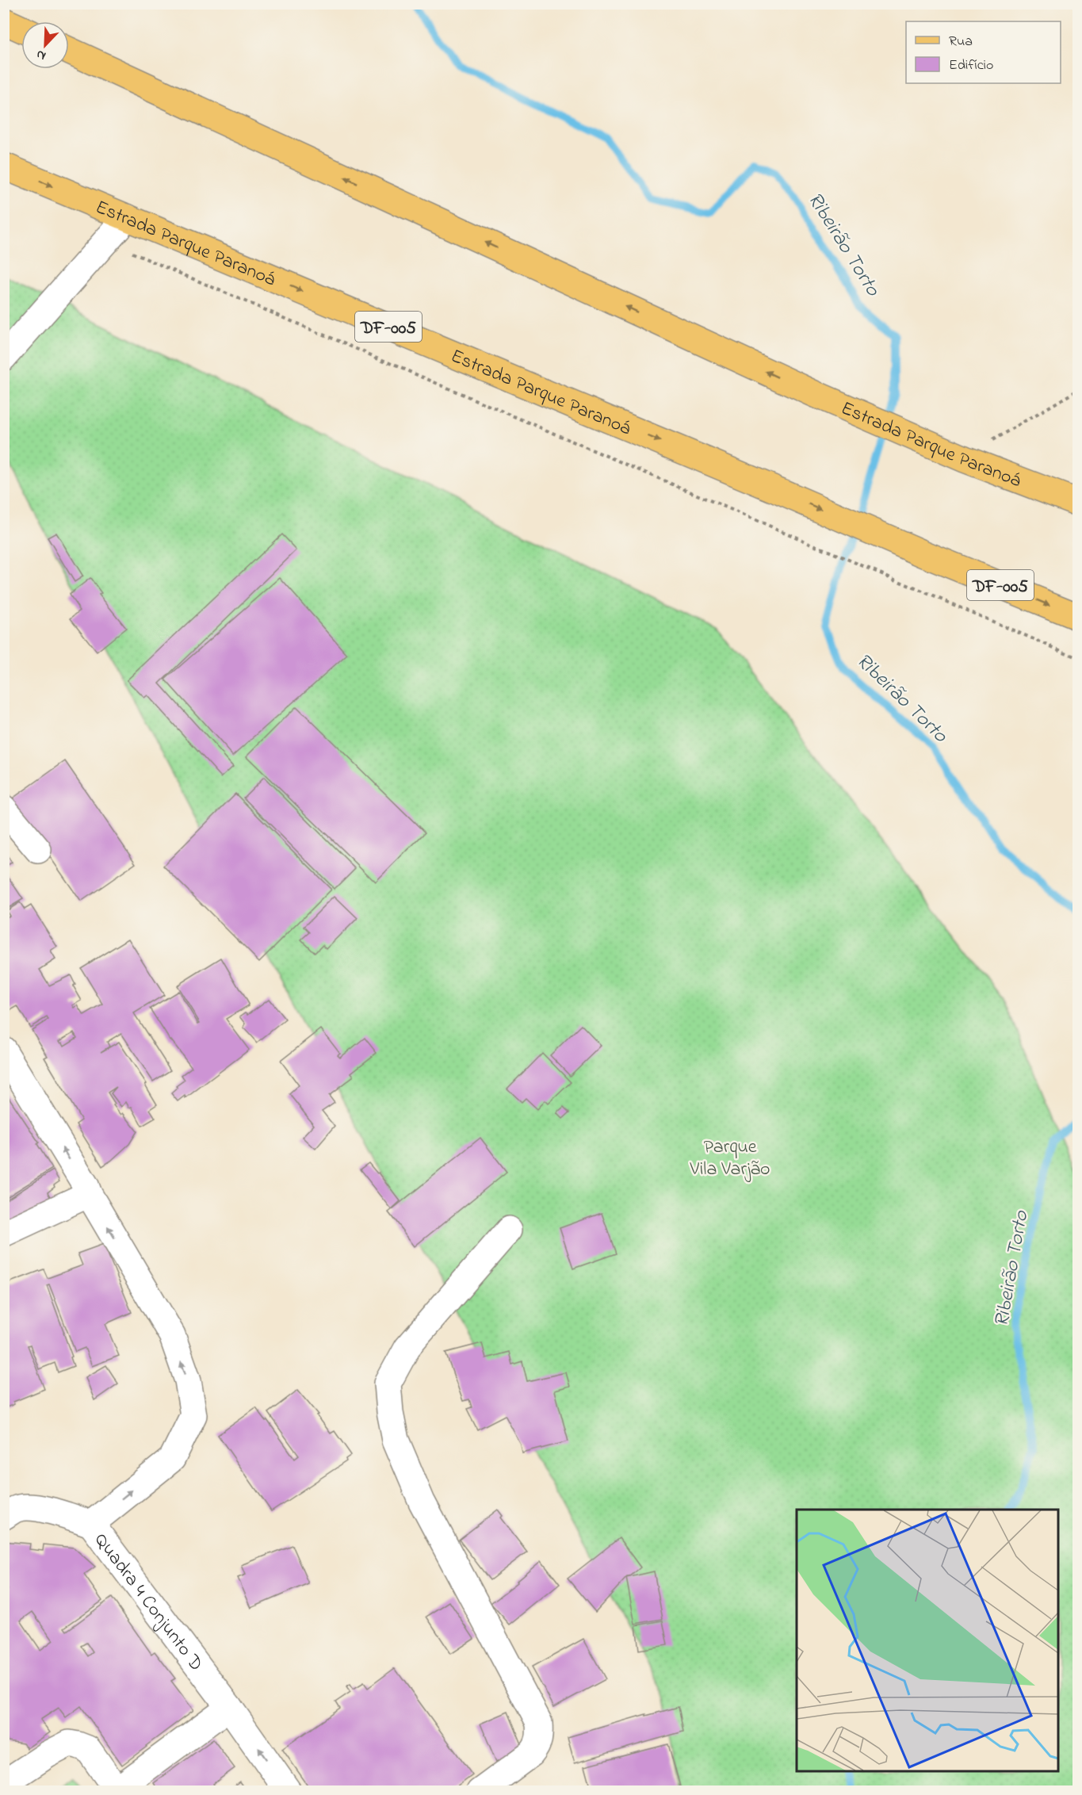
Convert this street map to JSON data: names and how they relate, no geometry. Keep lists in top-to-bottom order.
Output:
{
  "streets": {
    "main road": ["Estrada Parque Paranoá", "DF-005"],
    "street": ["Quadra 4 Conjunto D"]
  },
  "water": ["Ribeirão Torto"],
  "parks": ["Parque Vila Varjão"],
  "legend": ["Rua", "Edifício"],
  "north": "bottom left"
}
